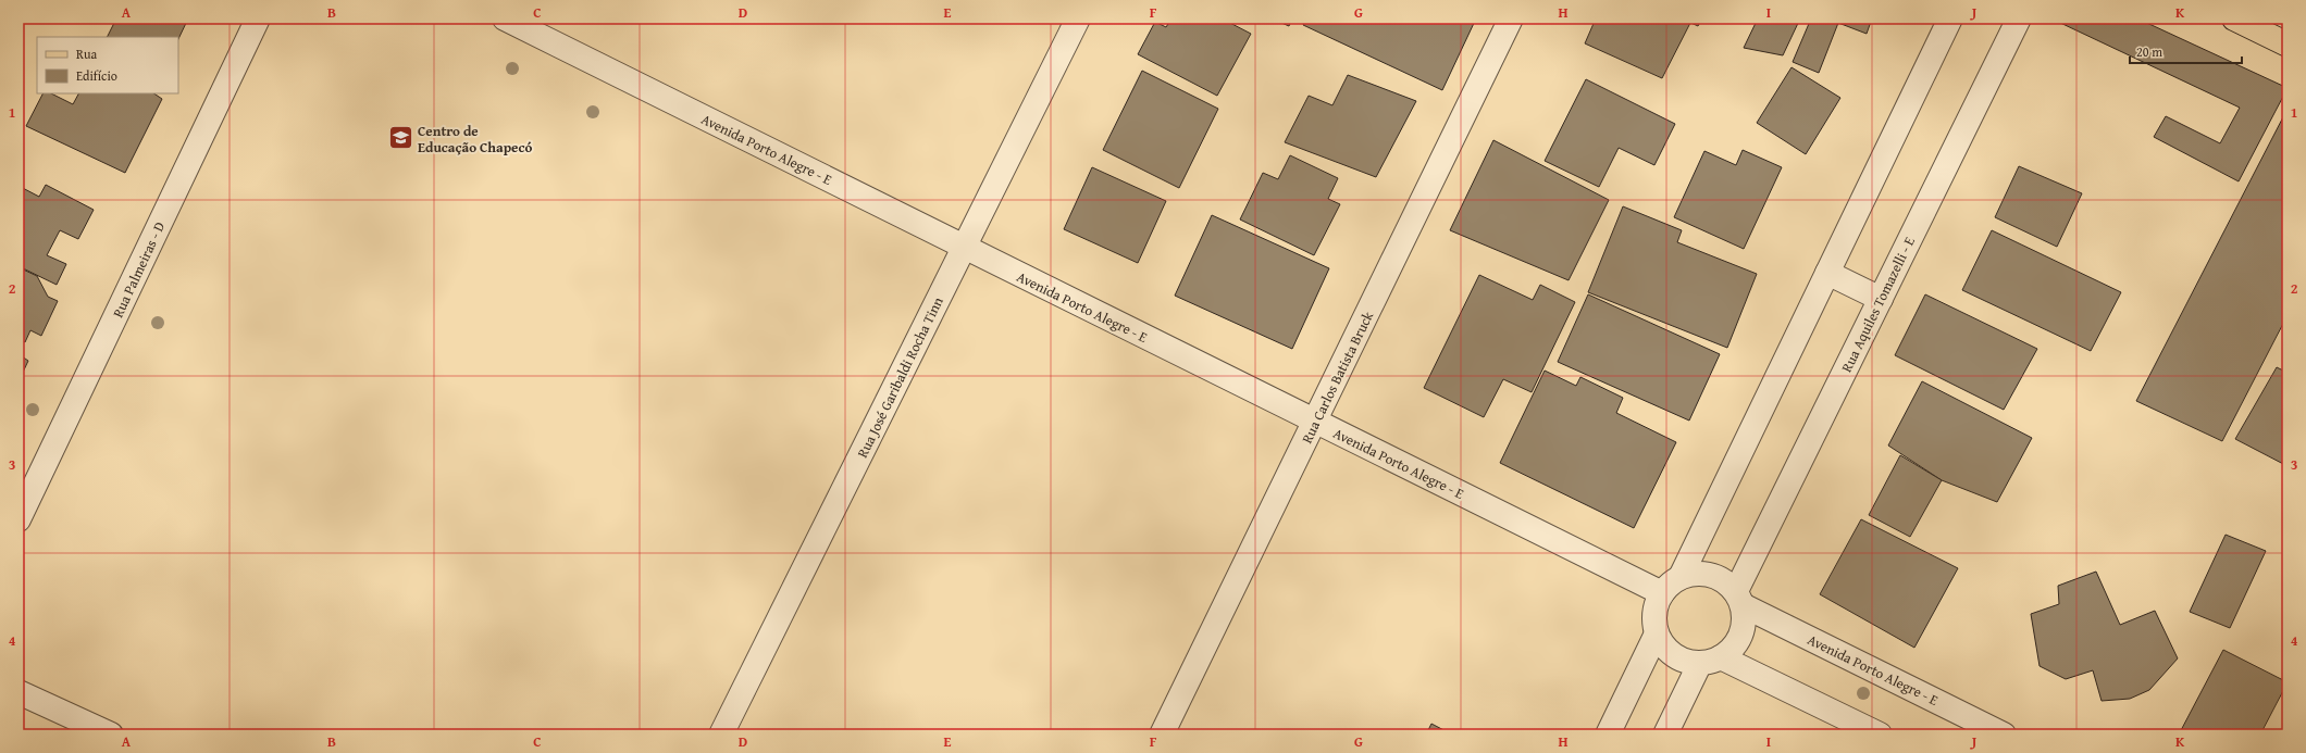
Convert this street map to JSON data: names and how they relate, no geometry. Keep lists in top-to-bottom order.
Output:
{
  "streets": {
    "street": [
      "Avenida Porto Alegre - E",
      "Rua Palmeiras - D",
      "Rua Aquiles Tomazelli - E",
      "Rua José Garibaldi Rocha Tinn",
      "Rua Carlos Batista Bruck"
    ]
  },
  "crossings": [
    ["Avenida Porto Alegre - E", "Rua Aquiles Tomazelli - E"],
    ["Avenida Porto Alegre - E", "Rua José Garibaldi Rocha Tinn"],
    ["Avenida Porto Alegre - E", "Rua Carlos Batista Bruck"]
  ],
  "places": {
    "school or university": ["Centro de Educação Chapecó"]
  },
  "legend": ["Rua", "Edifício"],
  "scale_bar": "20 m",
  "grid": {
    "columns": [
      "A",
      "B",
      "C",
      "D",
      "E",
      "F",
      "G",
      "H",
      "I",
      "J",
      "K"
    ],
    "rows": [
      "1",
      "2",
      "3",
      "4"
    ]
  }
}
